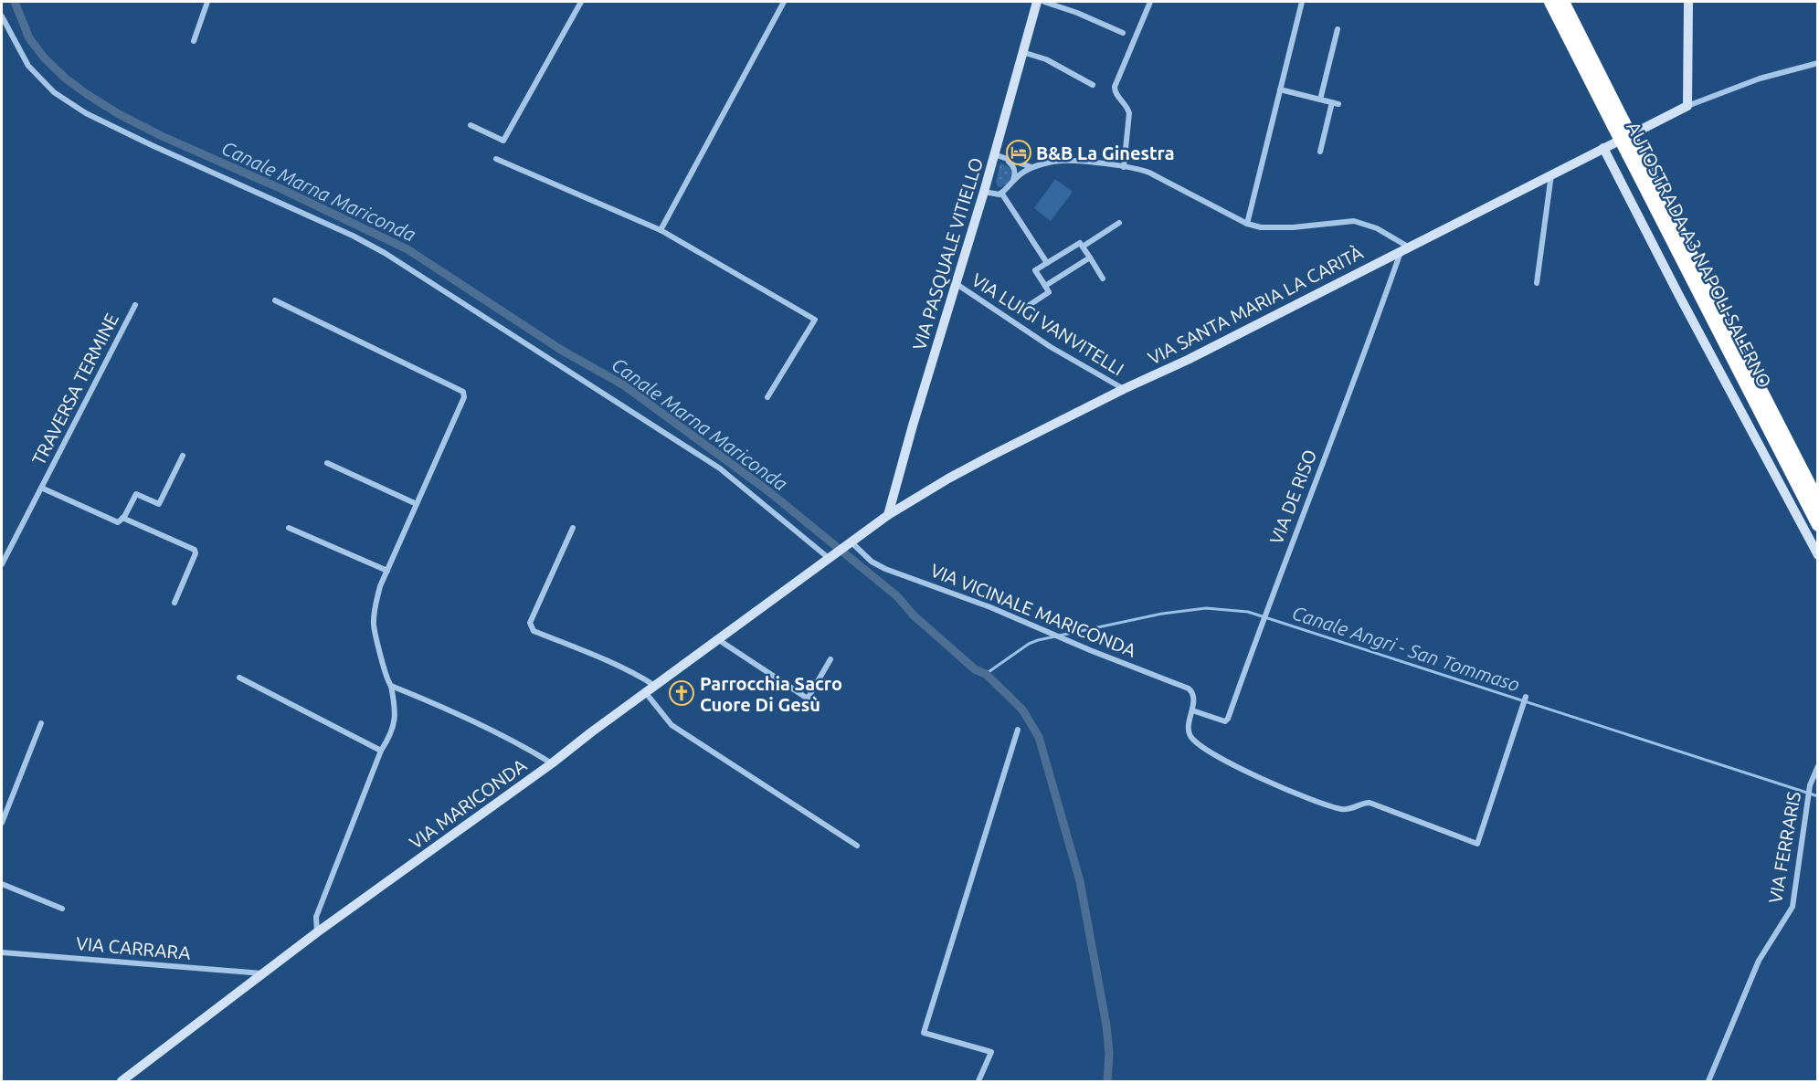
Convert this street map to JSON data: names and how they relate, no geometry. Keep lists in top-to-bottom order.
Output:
{
  "streets": {
    "highway": ["AUTOSTRADA A3 NAPOLI-SALERNO"],
    "street": [
      "VIA PASQUALE VITIELLO",
      "VIA SANTA MARIA LA CARITÀ",
      "VIA LUIGI VANVITELLI",
      "TRAVERSA TERMINE",
      "VIA DE RISO",
      "VIA VICINALE MARICONDA",
      "VIA MARICONDA",
      "VIA FERRARIS",
      "VIA CARRARA"
    ]
  },
  "crossings": [
    ["VIA PASQUALE VITIELLO", "VIA SANTA MARIA LA CARITÀ"],
    ["VIA PASQUALE VITIELLO", "VIA LUIGI VANVITELLI"],
    ["VIA SANTA MARIA LA CARITÀ", "VIA LUIGI VANVITELLI"],
    ["VIA SANTA MARIA LA CARITÀ", "VIA DE RISO"],
    ["VIA SANTA MARIA LA CARITÀ", "VIA VICINALE MARICONDA"],
    ["VIA SANTA MARIA LA CARITÀ", "VIA MARICONDA"],
    ["VIA DE RISO", "VIA VICINALE MARICONDA"],
    ["VIA MARICONDA", "VIA CARRARA"]
  ],
  "water": ["Canale Marna Mariconda", "Canale Angri - San Tommaso"],
  "places": {
    "hotel": ["B&B La Ginestra"],
    "church": ["Parrocchia Sacro Cuore Di Gesù"]
  }
}
